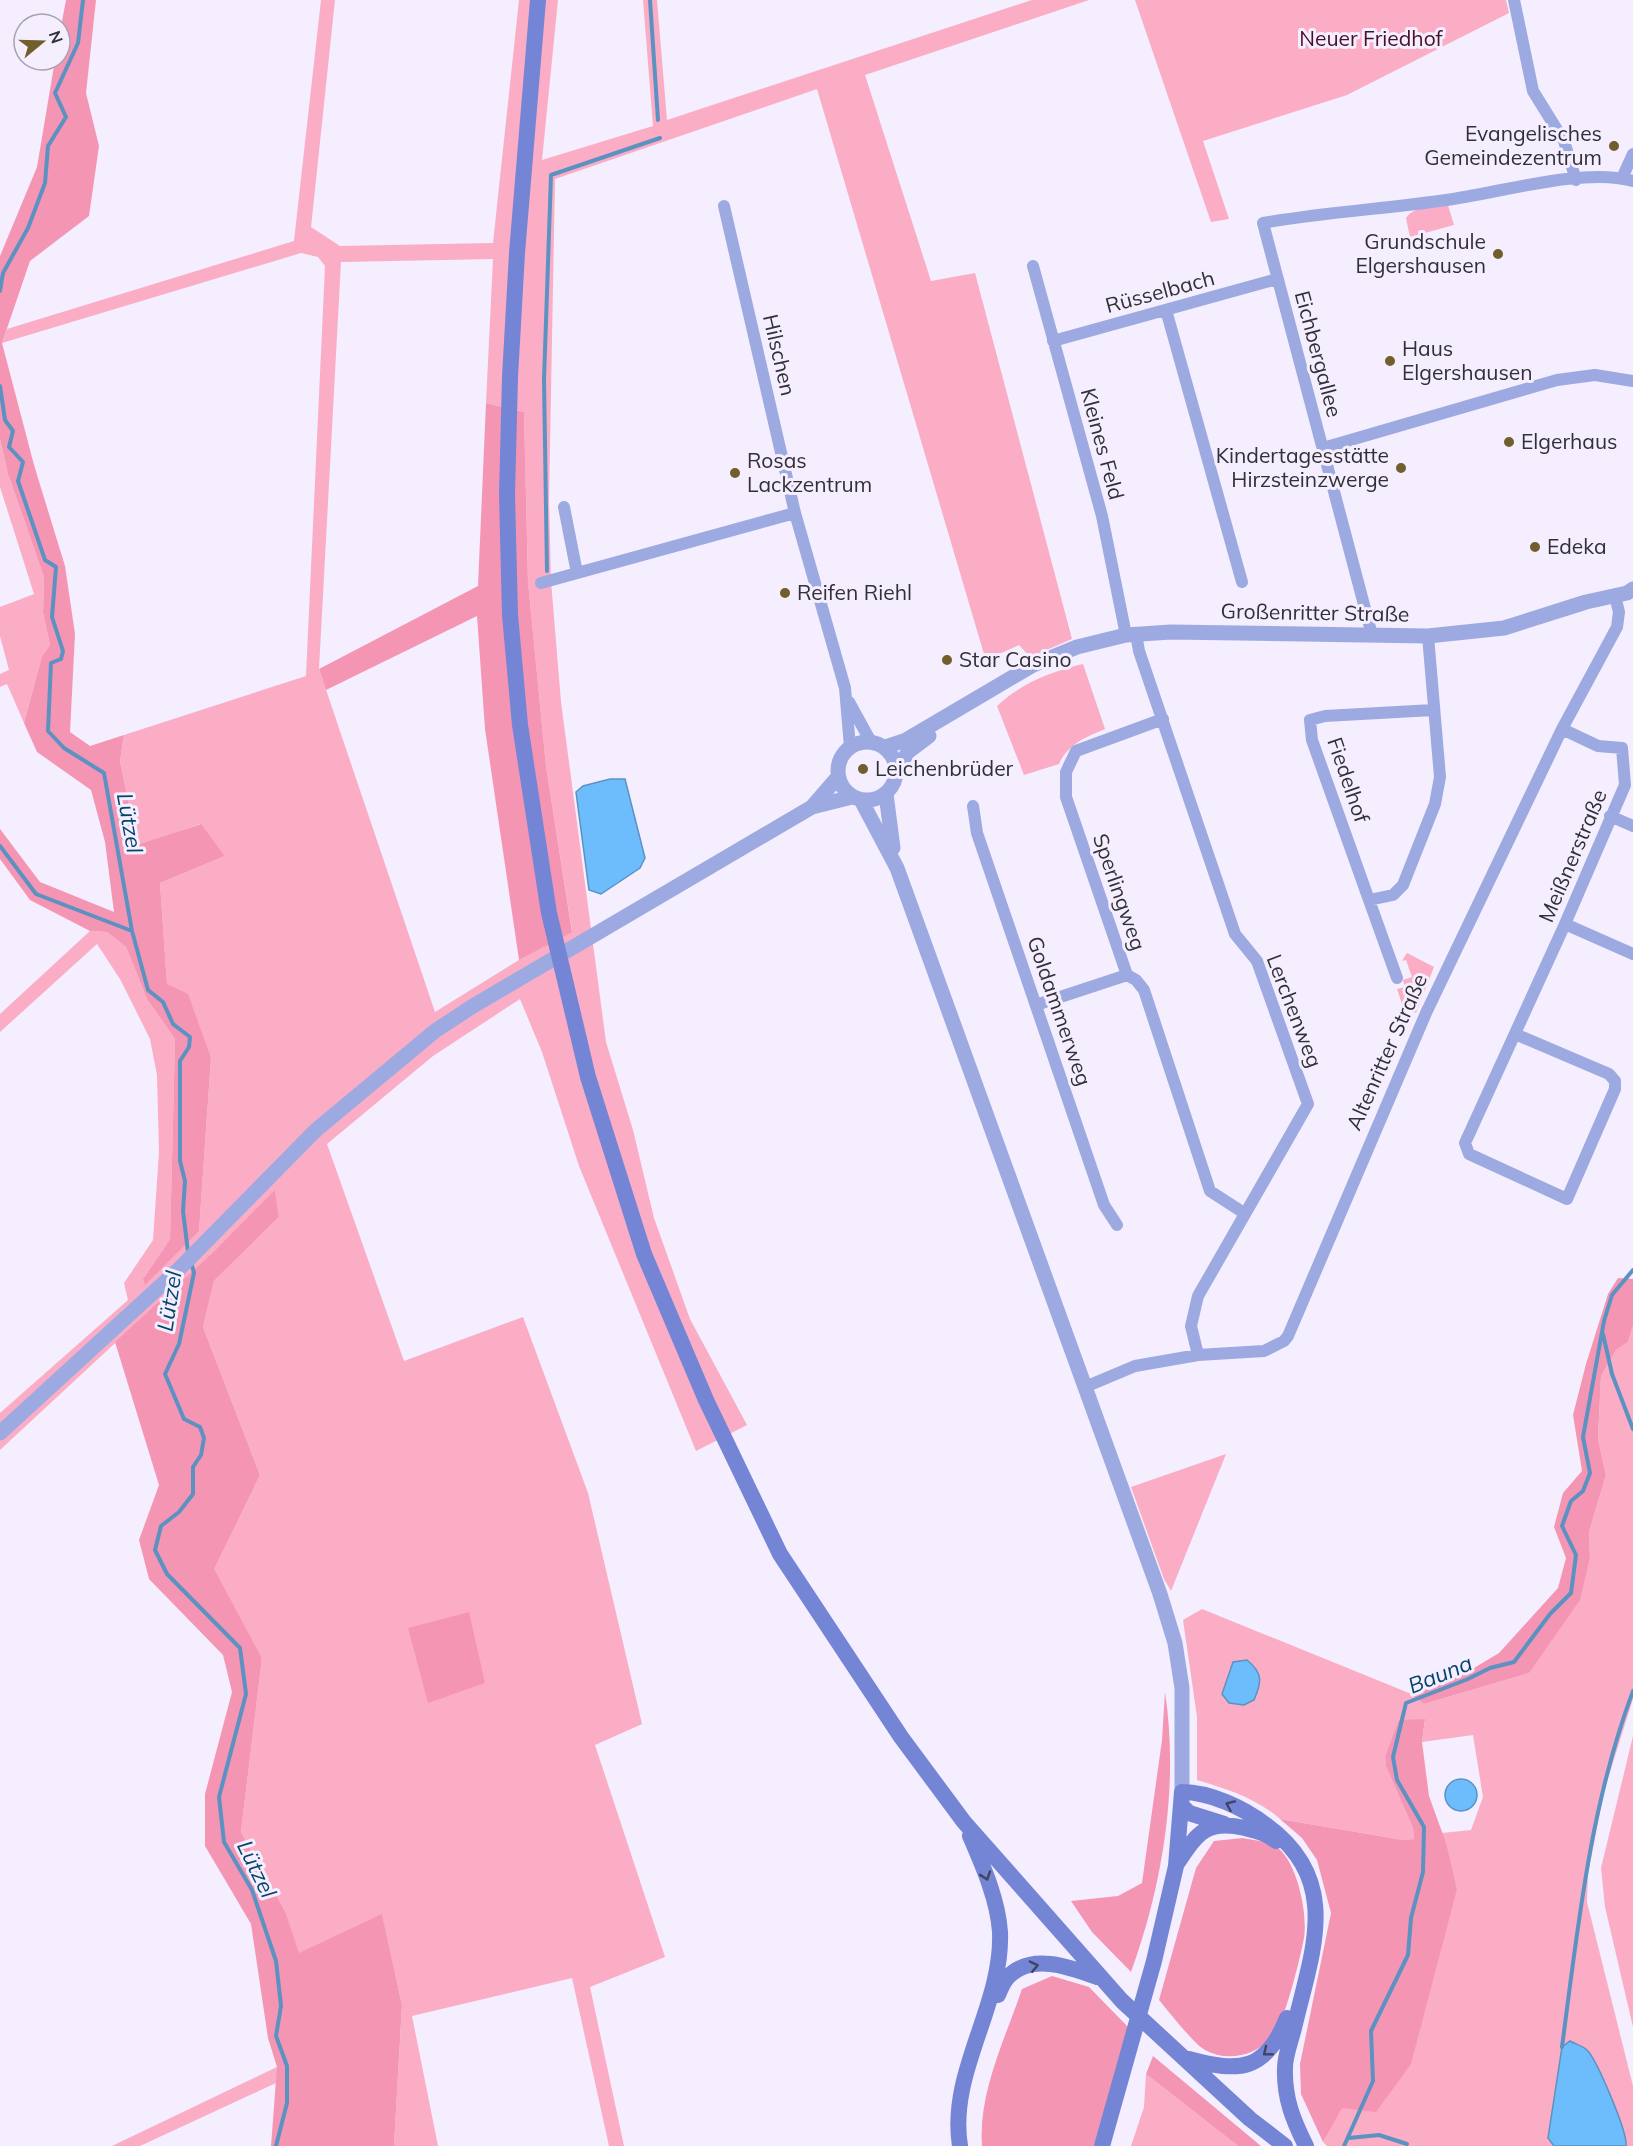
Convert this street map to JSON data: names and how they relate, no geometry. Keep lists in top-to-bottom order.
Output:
{
  "streets": {
    "street": [
      "Rüsselbach",
      "Eichbergallee",
      "Hilschen",
      "Kleines Feld",
      "Großenritter Straße",
      "Fiedelhof",
      "Meißnerstraße",
      "Sperlingweg",
      "Goldammerweg",
      "Lerchenweg",
      "Altenritter Straße"
    ]
  },
  "crossings": [
    ["Rüsselbach", "Eichbergallee"],
    ["Rüsselbach", "Kleines Feld"],
    ["Eichbergallee", "Großenritter Straße"],
    ["Hilschen", "Großenritter Straße"],
    ["Kleines Feld", "Großenritter Straße"],
    ["Kleines Feld", "Lerchenweg"],
    ["Großenritter Straße", "Lerchenweg"],
    ["Großenritter Straße", "Altenritter Straße"],
    ["Meißnerstraße", "Altenritter Straße"],
    ["Sperlingweg", "Lerchenweg"],
    ["Lerchenweg", "Altenritter Straße"]
  ],
  "water": ["Lützel", "Bauna"],
  "parks": ["Neuer Friedhof"],
  "places": [
    "Evangelisches Gemeindezentrum",
    "Grundschule Elgershausen",
    "Haus Elgershausen",
    "Elgerhaus",
    "Kindertagesstätte Hirzsteinzwerge",
    "Rosas Lackzentrum",
    "Edeka",
    "Reifen Riehl",
    "Star Casino",
    "Leichenbrüder"
  ],
  "north": "right"
}
